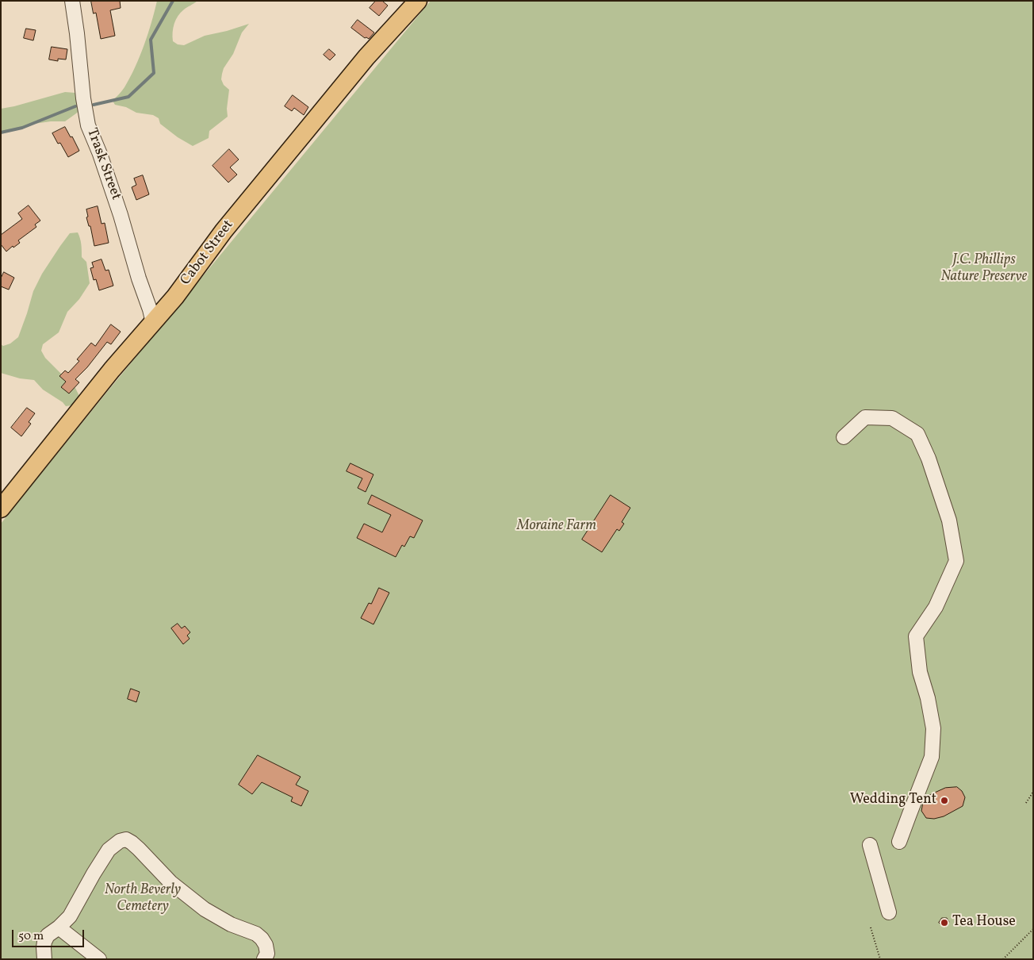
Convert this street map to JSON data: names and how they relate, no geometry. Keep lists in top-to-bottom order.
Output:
{
  "streets": {
    "main road": ["Cabot Street"],
    "street": ["Trask Street"]
  },
  "crossings": [
    ["Trask Street", "Cabot Street"]
  ],
  "parks": ["J.C. Phillips Nature Preserve", "Moraine Farm", "North Beverly Cemetery"],
  "places": ["Wedding Tent", "Tea House"],
  "scale_bar": "50 m"
}
